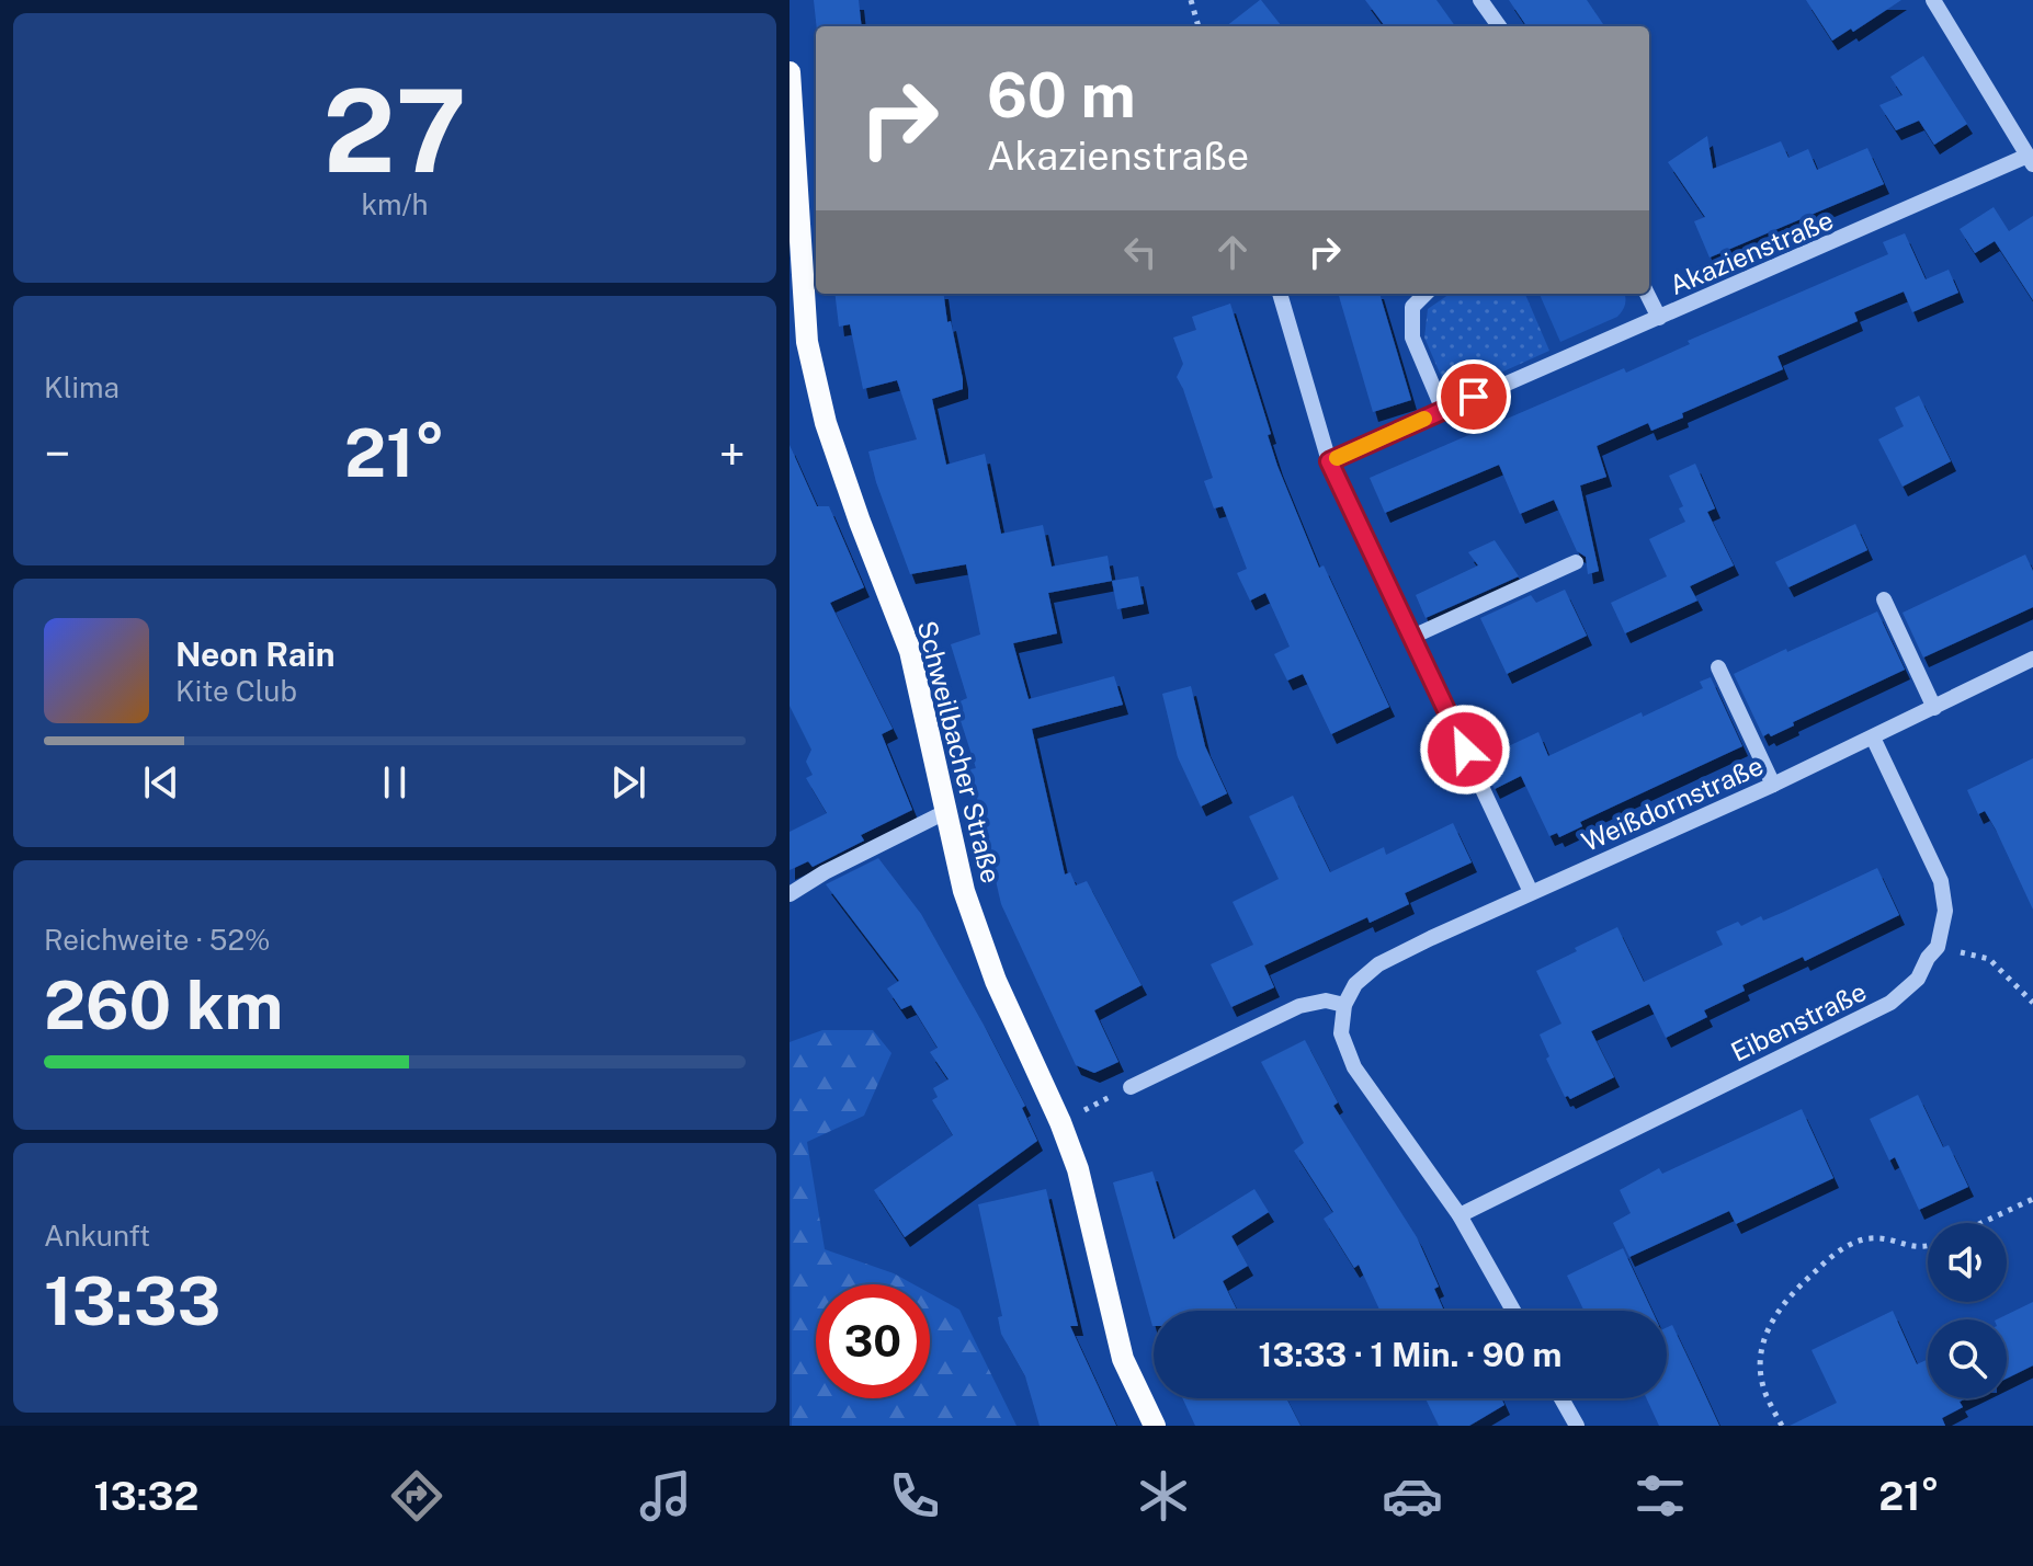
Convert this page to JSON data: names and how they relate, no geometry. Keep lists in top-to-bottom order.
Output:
{
  "streets": {
    "main road": ["Schweilbacher Straße"],
    "street": ["Akazienstraße", "Weißdornstraße", "Eibenstraße"]
  },
  "crossings": [
    ["Weißdornstraße", "Eibenstraße"]
  ],
  "page": {
    "tile": [
      ["27", "km/h"],
      "Klima",
      ["Reichweite · 52%", "260 km"],
      ["Ankunft", "13:33"]
    ],
    "turn": ["60 m", "Akazienstraße"],
    "heat": ["−", "21°", "+"],
    "song": ["Neon Rain", "Kite Club"],
    "limit": "30",
    "trip": "13:33 · 1 Min. · 90 m",
    "tabs": ["13:32", "21°"]
  }
}
